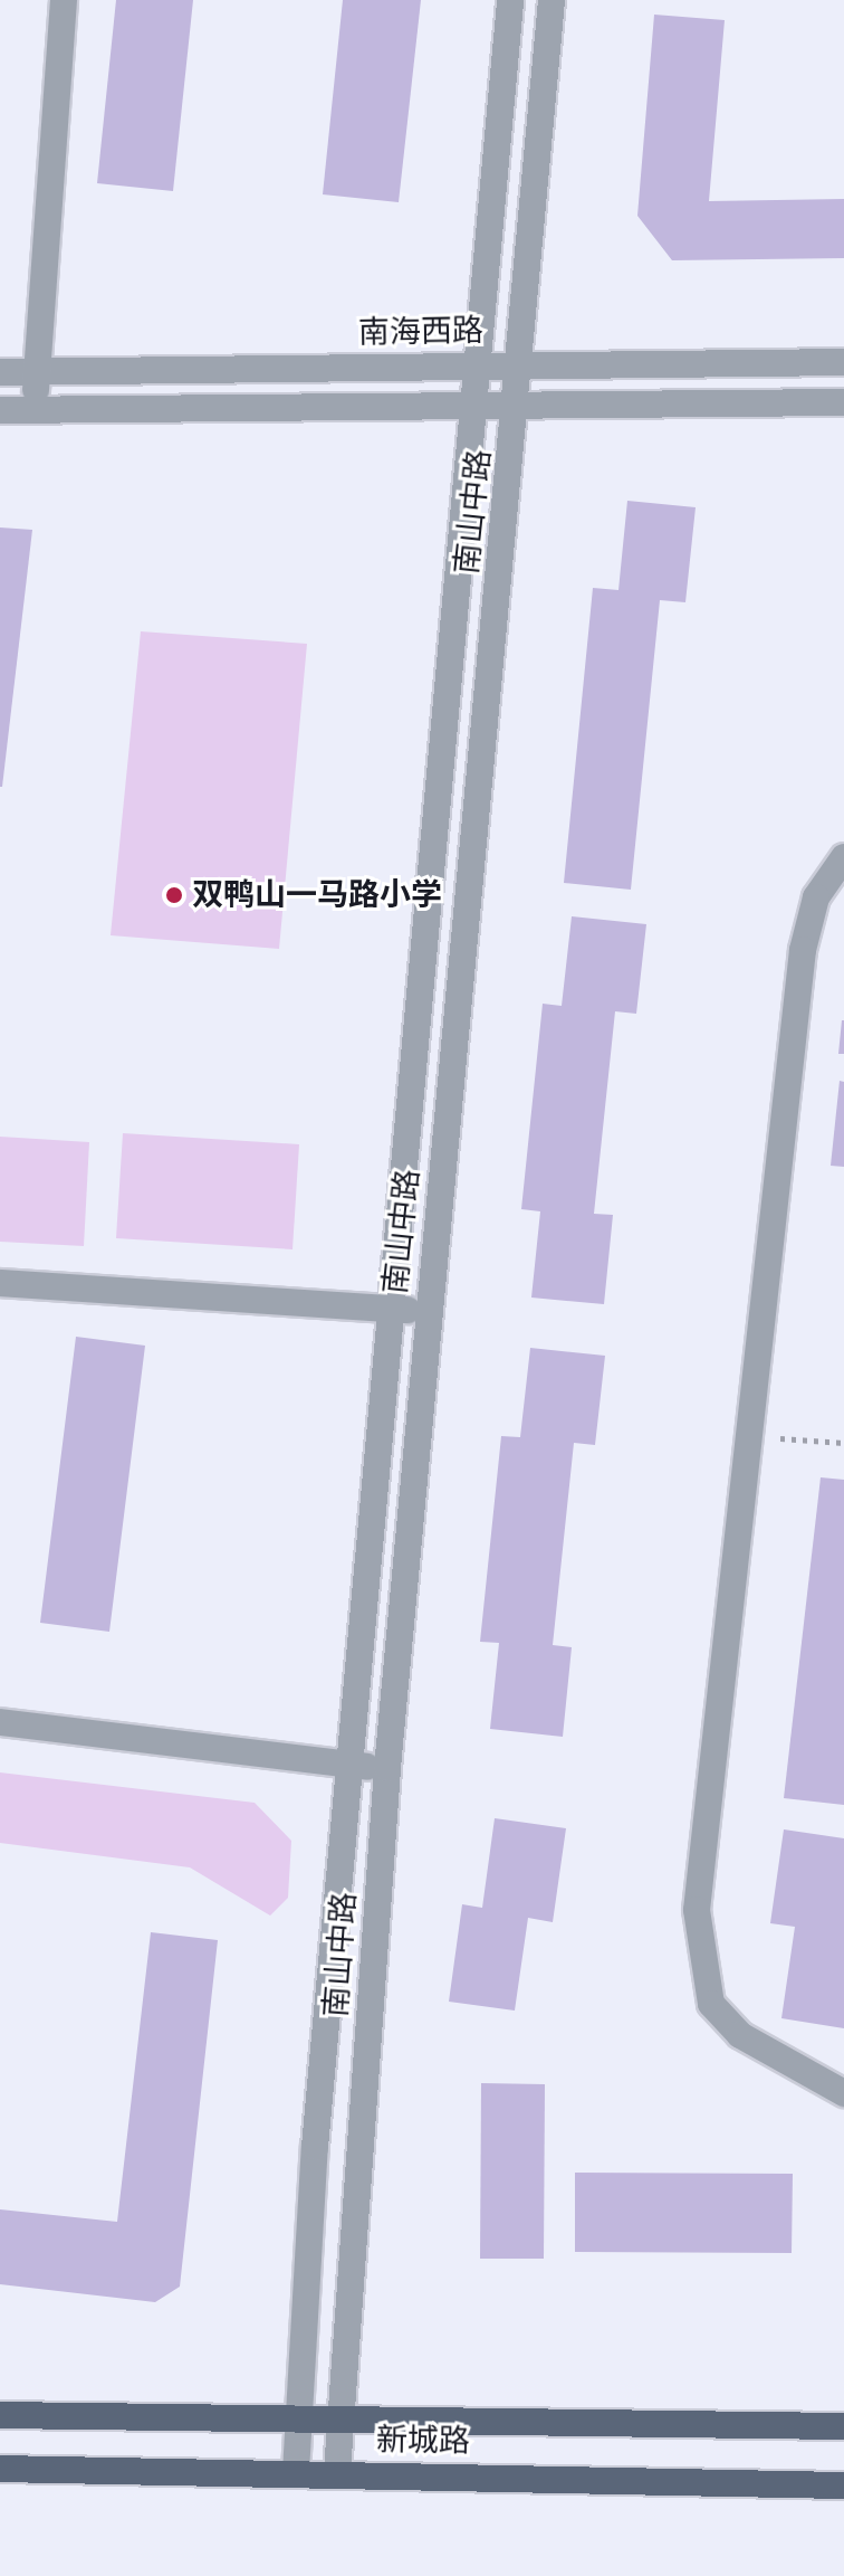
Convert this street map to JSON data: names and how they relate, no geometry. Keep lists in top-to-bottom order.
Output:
{
  "streets": {
    "main road": ["新城路"],
    "street": ["南海西路", "南山中路"]
  },
  "crossings": [
    ["南海西路", "南山中路"],
    ["南山中路", "新城路"]
  ],
  "places": ["双鸭山一马路小学"]
}
